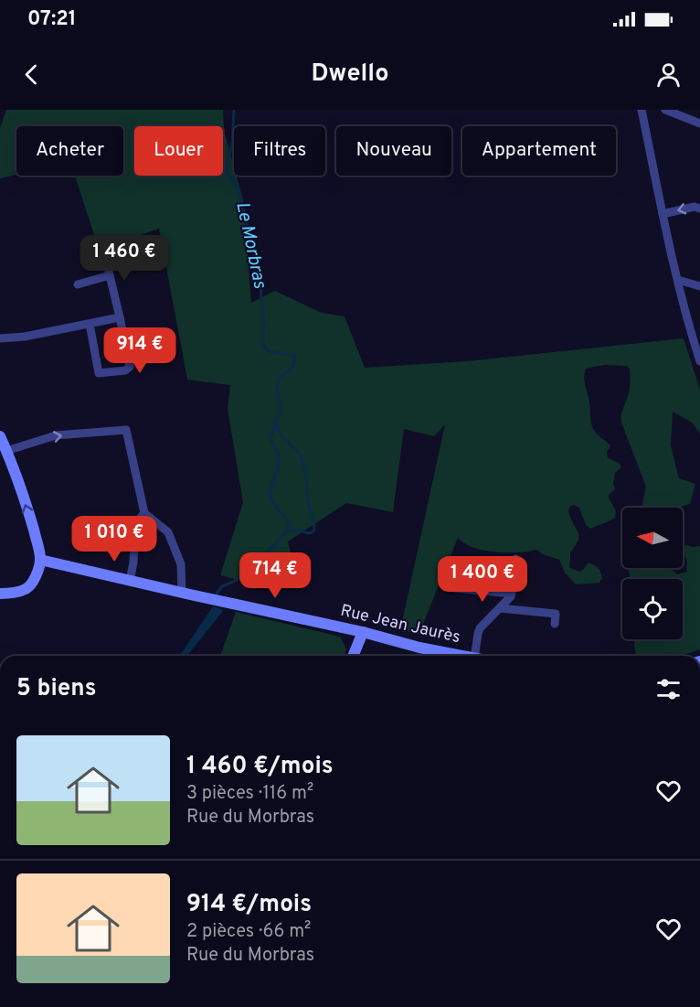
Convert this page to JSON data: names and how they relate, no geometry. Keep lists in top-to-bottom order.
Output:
{
  "streets": {
    "main road": ["Rue Jean Jaurès"]
  },
  "water": ["Le Morbras"],
  "north": "left",
  "page": {
    "status": "07:21",
    "header": "Dwello",
    "chip": [
      "Acheter",
      "Louer",
      "Filtres",
      "Nouveau",
      "Appartement"
    ],
    "price": [
      "1 460 €",
      "914 €",
      "1 010 €",
      "714 €",
      "1 400 €"
    ],
    "heading": "5 biens",
    "list": [
      {
        "name": "1 460 €/mois",
        "note": "3 pièces · 116 m² · Rue du Morbras"
      },
      {
        "name": "914 €/mois",
        "note": "2 pièces · 66 m² · Rue du Morbras"
      }
    ]
  }
}
